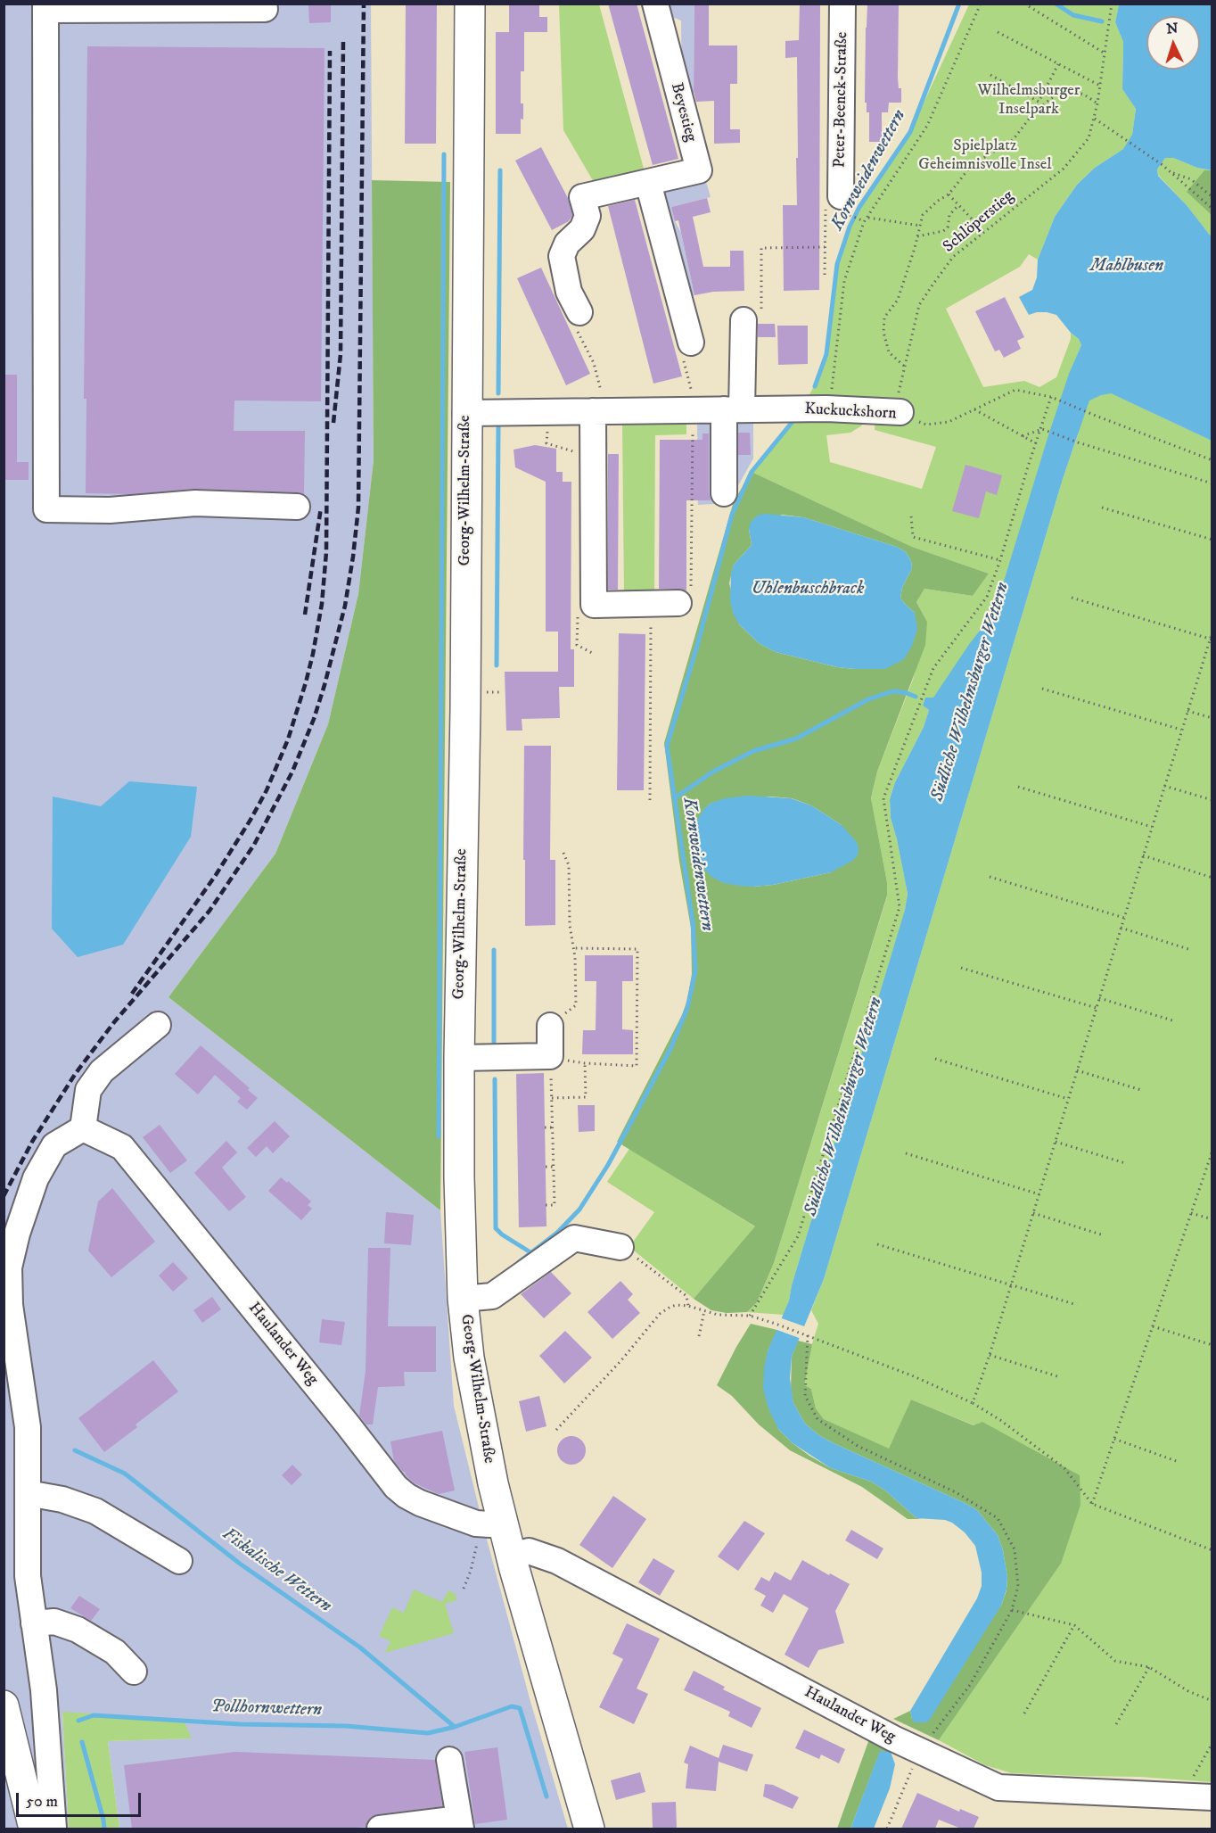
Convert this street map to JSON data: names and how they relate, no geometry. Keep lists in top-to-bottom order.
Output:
{
  "streets": {
    "main road": ["Georg-Wilhelm-Straße"],
    "street": [
      "Peter-Beenck-Straße",
      "Beyestieg",
      "Kuckuckshorn",
      "Haulander Weg"
    ],
    "path": ["Schlöperstieg"]
  },
  "crossings": [
    ["Schlöperstieg", "Kuckuckshorn"],
    ["Kuckuckshorn", "Georg-Wilhelm-Straße"],
    ["Georg-Wilhelm-Straße", "Haulander Weg"]
  ],
  "water": [
    "Kornweidenwettern",
    "Mahlbusen",
    "Uhlenbuschbrack",
    "Südliche Wilhelmsburger Wettern",
    "Fiskalische Wettern",
    "Pollhornwettern"
  ],
  "parks": ["Wilhelmsburger Inselpark", "Spielplatz Geheimnisvolle Insel"],
  "scale_bar": "50 m",
  "north": "top"
}
